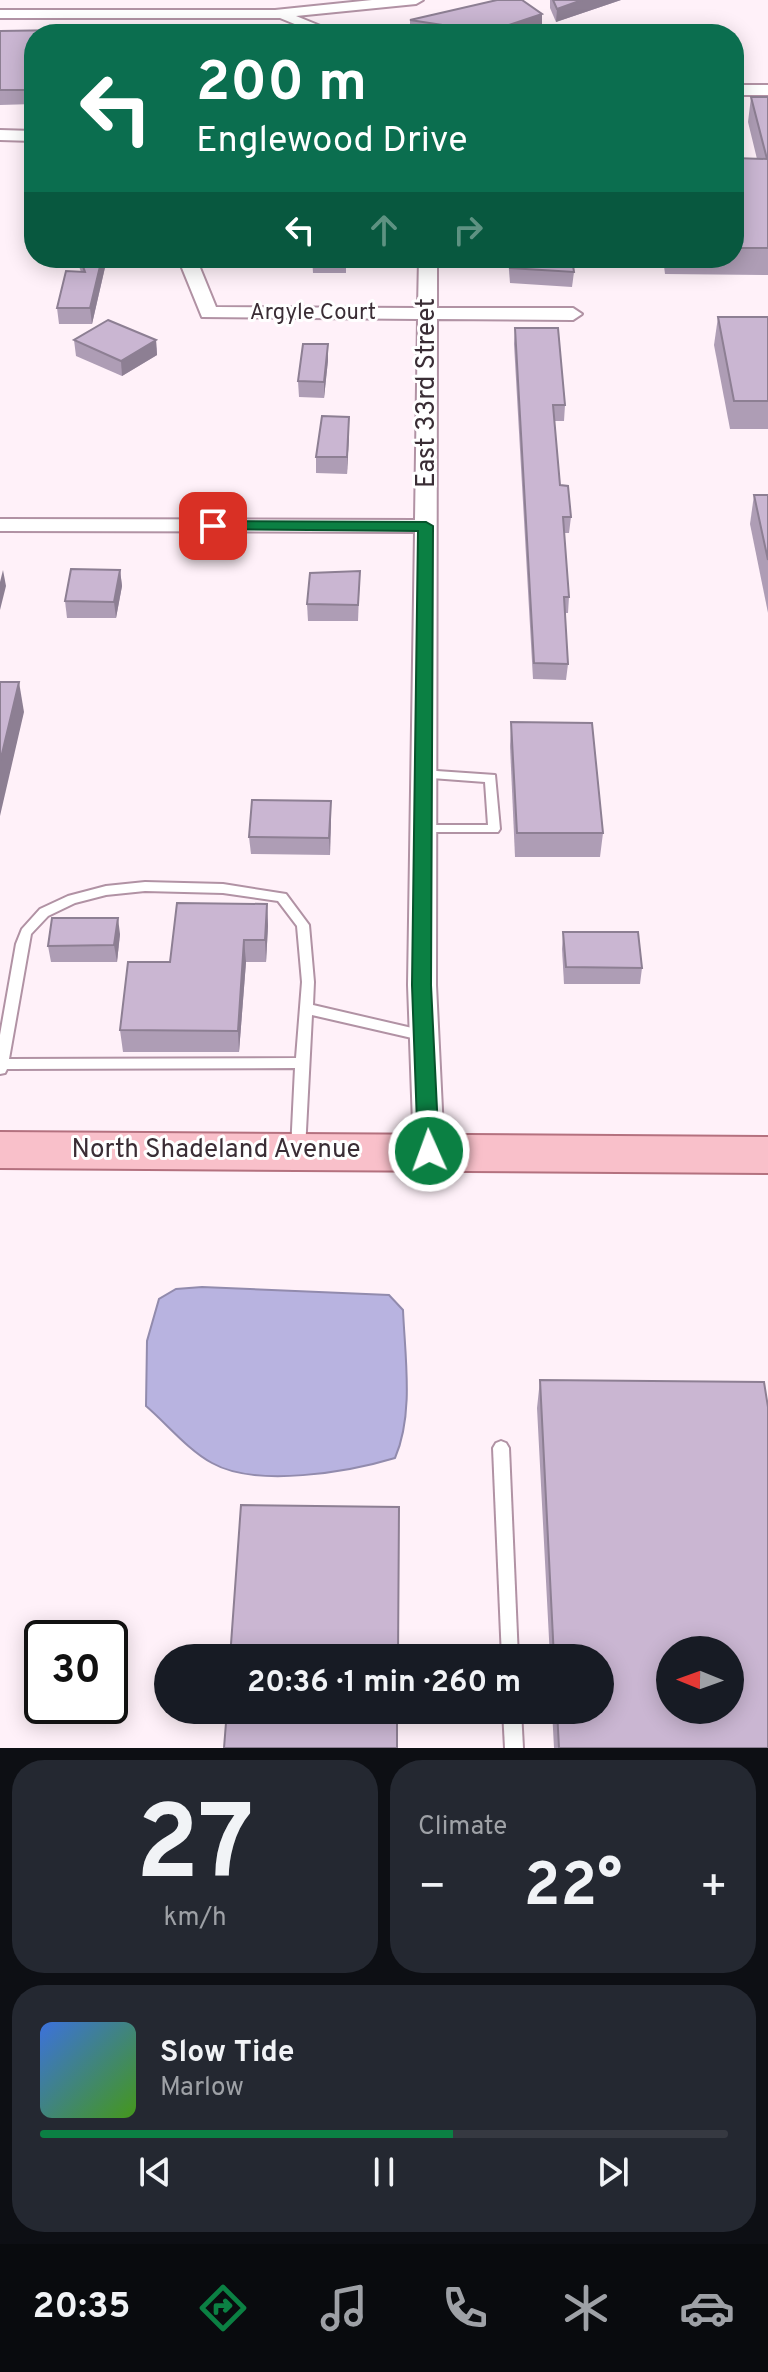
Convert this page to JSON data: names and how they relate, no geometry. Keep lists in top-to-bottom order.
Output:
{
  "streets": {
    "main road": ["North Shadeland Avenue"],
    "street": ["Argyle Court", "East 33rd Street"]
  },
  "crossings": [
    ["Argyle Court", "East 33rd Street"],
    ["East 33rd Street", "North Shadeland Avenue"]
  ],
  "north": "left",
  "page": {
    "turn": ["200 m", "Englewood Drive"],
    "limit": "30",
    "trip": "20:36 · 1 min · 260 m",
    "tile": [
      ["27", "km/h"],
      "Climate"
    ],
    "heat": ["−", "22°", "+"],
    "song": ["Slow Tide", "Marlow"],
    "tabs": "20:35"
  }
}
